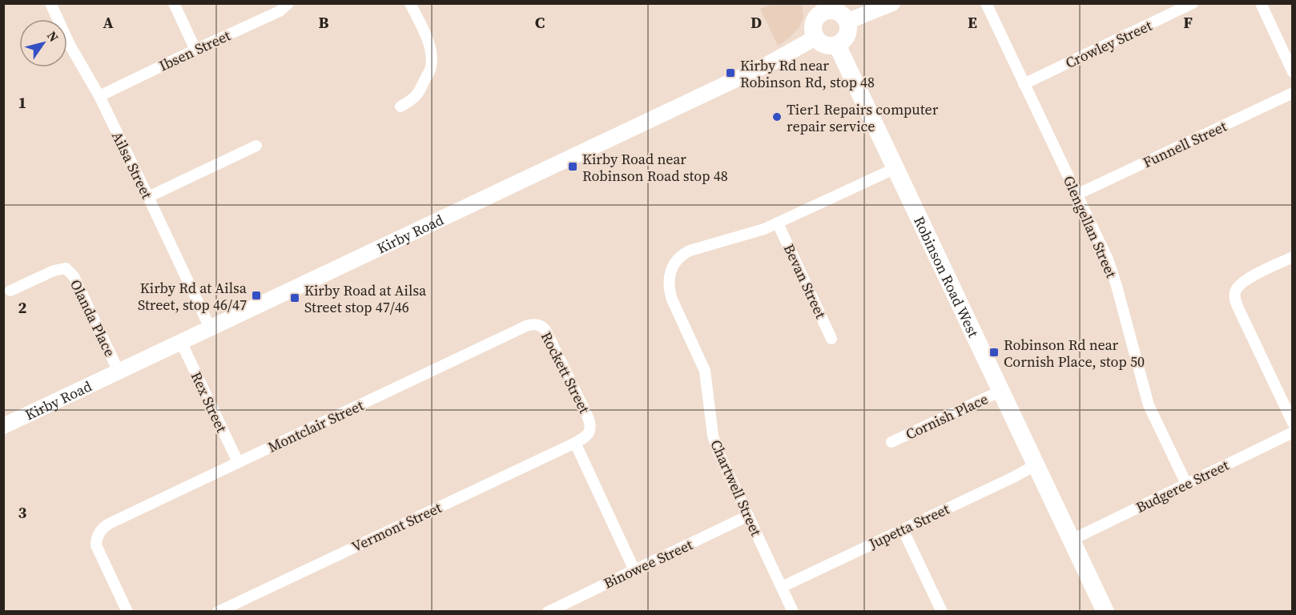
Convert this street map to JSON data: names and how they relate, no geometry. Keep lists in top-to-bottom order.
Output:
{
  "streets": {
    "main road": ["Robinson Road West"],
    "street": [
      "Crowley Street",
      "Ibsen Street",
      "Funnell Street",
      "Ailsa Street",
      "Glengellan Street",
      "Kirby Road",
      "Bevan Street",
      "Olanda Place",
      "Rockett Street",
      "Rex Street",
      "Cornish Place",
      "Montclair Street",
      "Budgeree Street",
      "Chartwell Street",
      "Jupetta Street",
      "Vermont Street",
      "Binowee Street"
    ]
  },
  "crossings": [
    ["Crowley Street", "Glengellan Street"],
    ["Ibsen Street", "Ailsa Street"],
    ["Funnell Street", "Glengellan Street"],
    ["Ailsa Street", "Kirby Road"],
    ["Glengellan Street", "Budgeree Street"],
    ["Kirby Road", "Robinson Road West"],
    ["Kirby Road", "Olanda Place"],
    ["Kirby Road", "Rex Street"],
    ["Robinson Road West", "Cornish Place"],
    ["Robinson Road West", "Budgeree Street"],
    ["Robinson Road West", "Chartwell Street"],
    ["Robinson Road West", "Jupetta Street"],
    ["Bevan Street", "Chartwell Street"],
    ["Rockett Street", "Montclair Street"],
    ["Rockett Street", "Vermont Street"],
    ["Rex Street", "Montclair Street"],
    ["Chartwell Street", "Jupetta Street"],
    ["Chartwell Street", "Binowee Street"]
  ],
  "places": {
    "transit": [
      "Kirby Rd near Robinson Rd, stop 48",
      "Kirby Road near Robinson Road stop 48",
      "Kirby Rd at Ailsa Street, stop 46/47",
      "Kirby Road at Ailsa Street stop 47/46",
      "Robinson Rd near Cornish Place, stop 50"
    ],
    "other": ["Tier1 Repairs computer repair service"]
  },
  "north": "top right",
  "grid": {
    "columns": [
      "A",
      "B",
      "C",
      "D",
      "E",
      "F"
    ],
    "rows": ["1", "2", "3"]
  }
}
